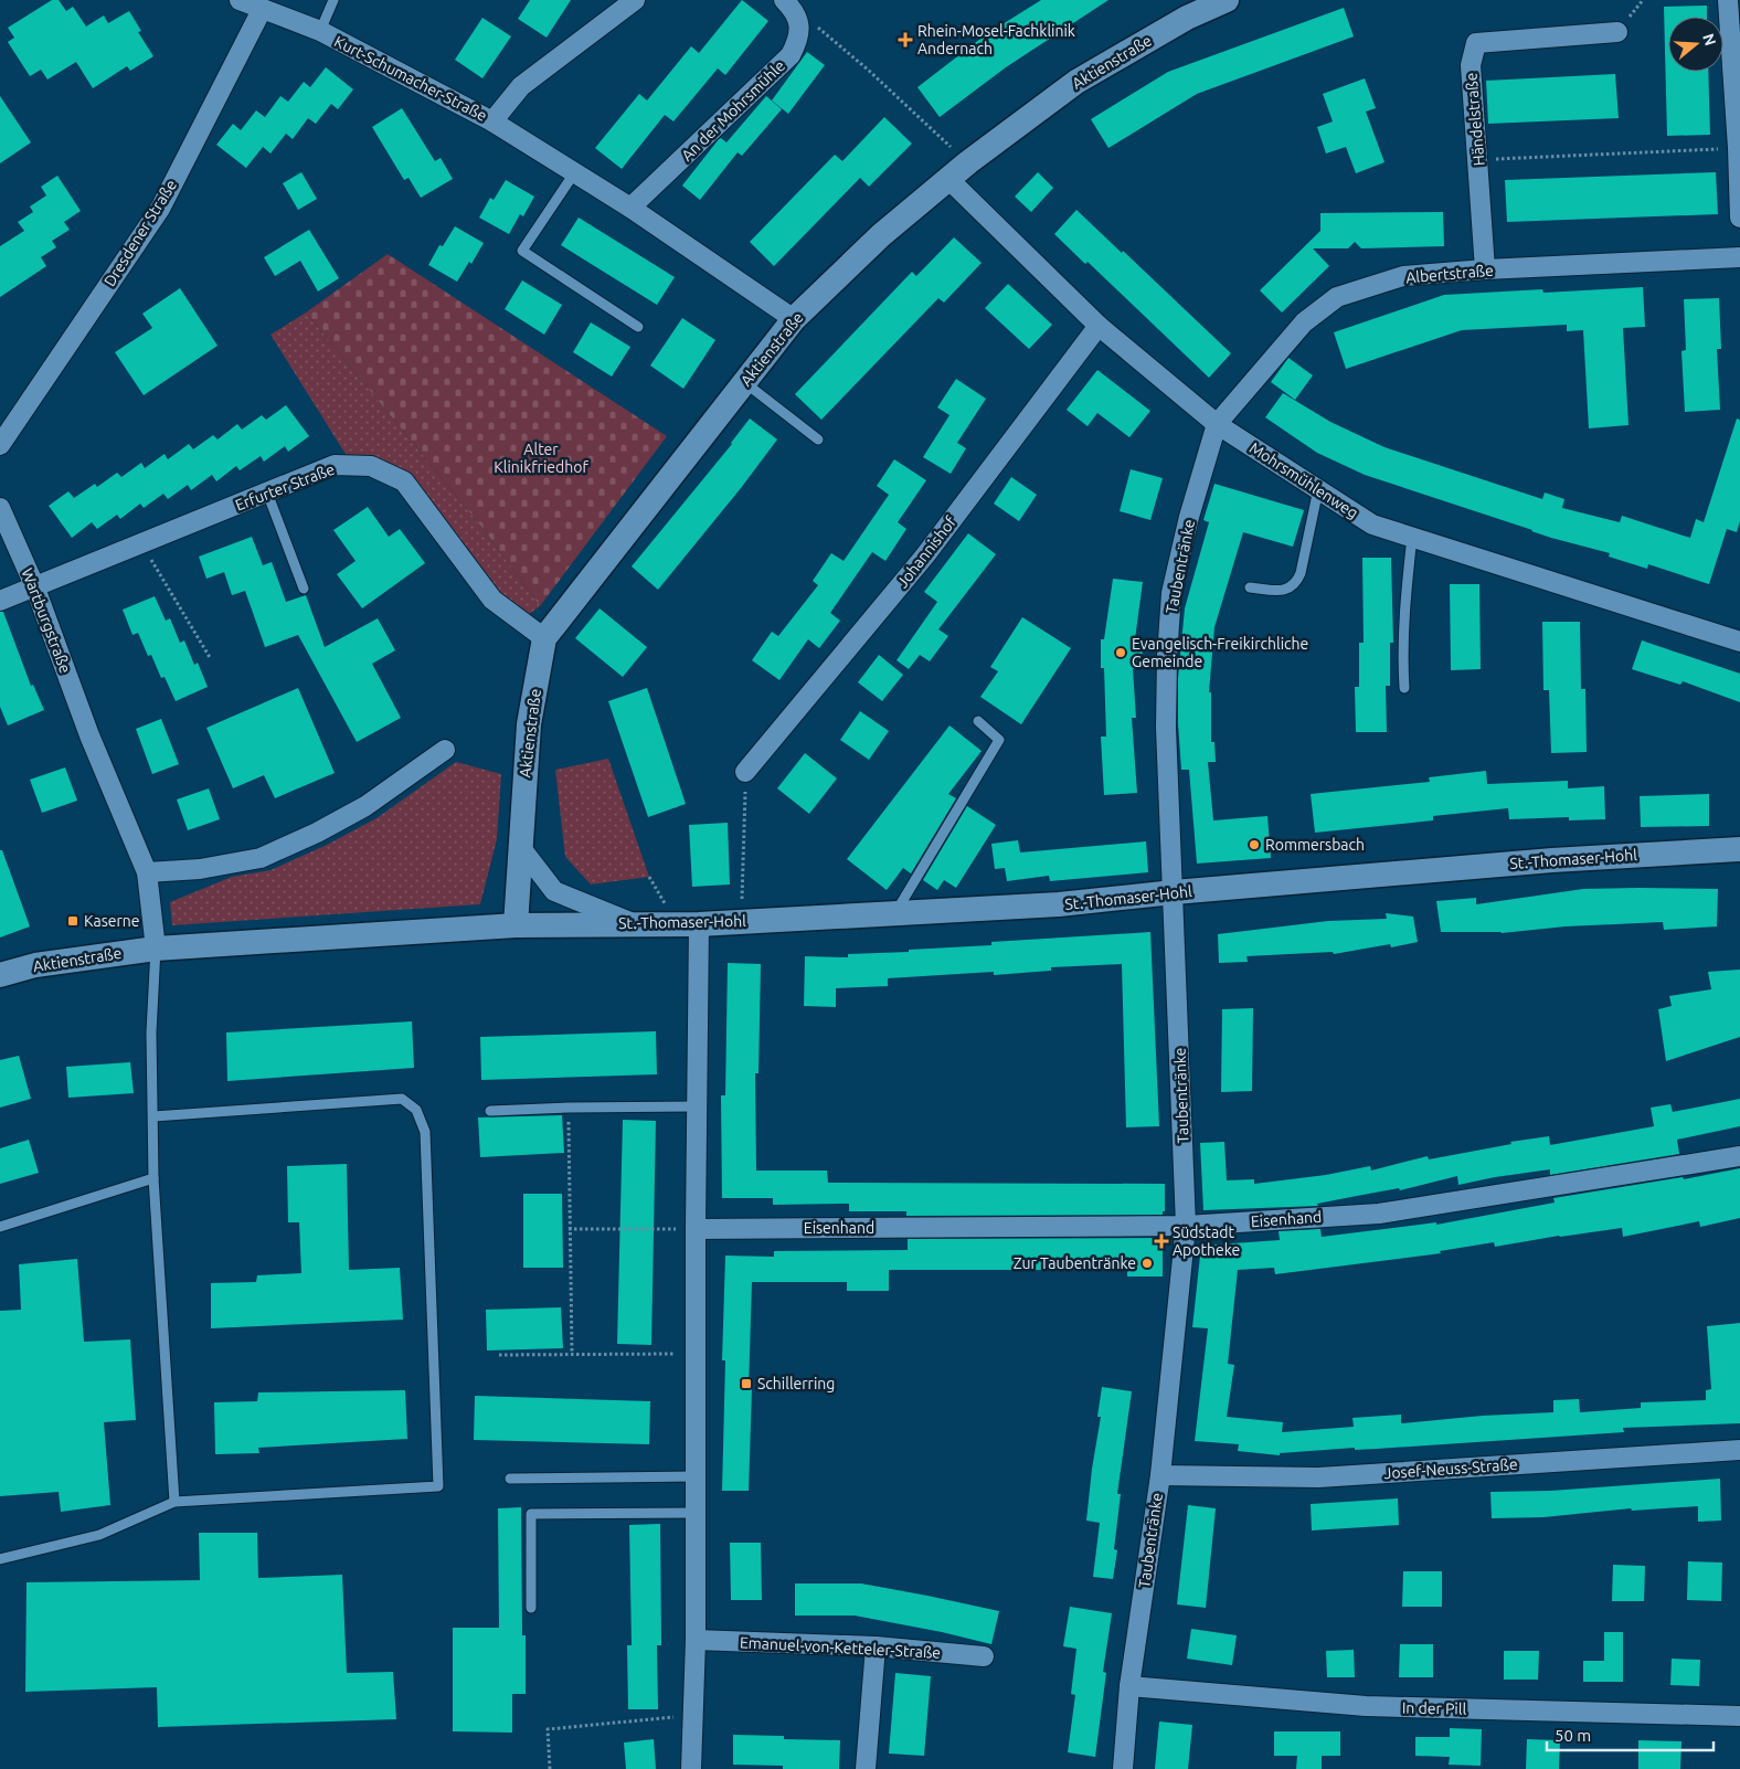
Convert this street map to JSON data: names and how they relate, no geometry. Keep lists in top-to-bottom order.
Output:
{
  "streets": {
    "street": [
      "Aktienstraße",
      "Kurt-Schumacher-Straße",
      "An der Mohrsmühle",
      "Händelstraße",
      "Dresdener Straße",
      "Albertstraße",
      "Mohrsmühlenweg",
      "Erfurter Straße",
      "Johannishof",
      "Taubentränke",
      "Wartburgstraße",
      "St.-Thomaser-Hohl",
      "Eisenhand",
      "Josef-Neuss-Straße",
      "Emanuel-von-Ketteler-Straße",
      "In der Pill"
    ]
  },
  "crossings": [
    ["Aktienstraße", "Kurt-Schumacher-Straße"],
    ["Aktienstraße", "Mohrsmühlenweg"],
    ["Aktienstraße", "Erfurter Straße"],
    ["Aktienstraße", "St.-Thomaser-Hohl"],
    ["Kurt-Schumacher-Straße", "An der Mohrsmühle"],
    ["Kurt-Schumacher-Straße", "Dresdener Straße"],
    ["Händelstraße", "Albertstraße"],
    ["Albertstraße", "Mohrsmühlenweg"],
    ["Albertstraße", "Taubentränke"],
    ["Mohrsmühlenweg", "Johannishof"],
    ["Mohrsmühlenweg", "Taubentränke"],
    ["Erfurter Straße", "Wartburgstraße"],
    ["Taubentränke", "St.-Thomaser-Hohl"],
    ["Taubentränke", "Eisenhand"],
    ["Taubentränke", "Josef-Neuss-Straße"],
    ["Taubentränke", "In der Pill"]
  ],
  "parks": ["Alter Klinikfriedhof"],
  "places": {
    "health": ["Rhein-Mosel-Fachklinik Andernach", "Südstadt Apotheke"],
    "other": ["Evangelisch-Freikirchliche Gemeinde", "Rommersbach", "Zur Taubentränke"],
    "transit": ["Kaserne", "Schillerring"]
  },
  "scale_bar": "50 m",
  "north": "right"
}
